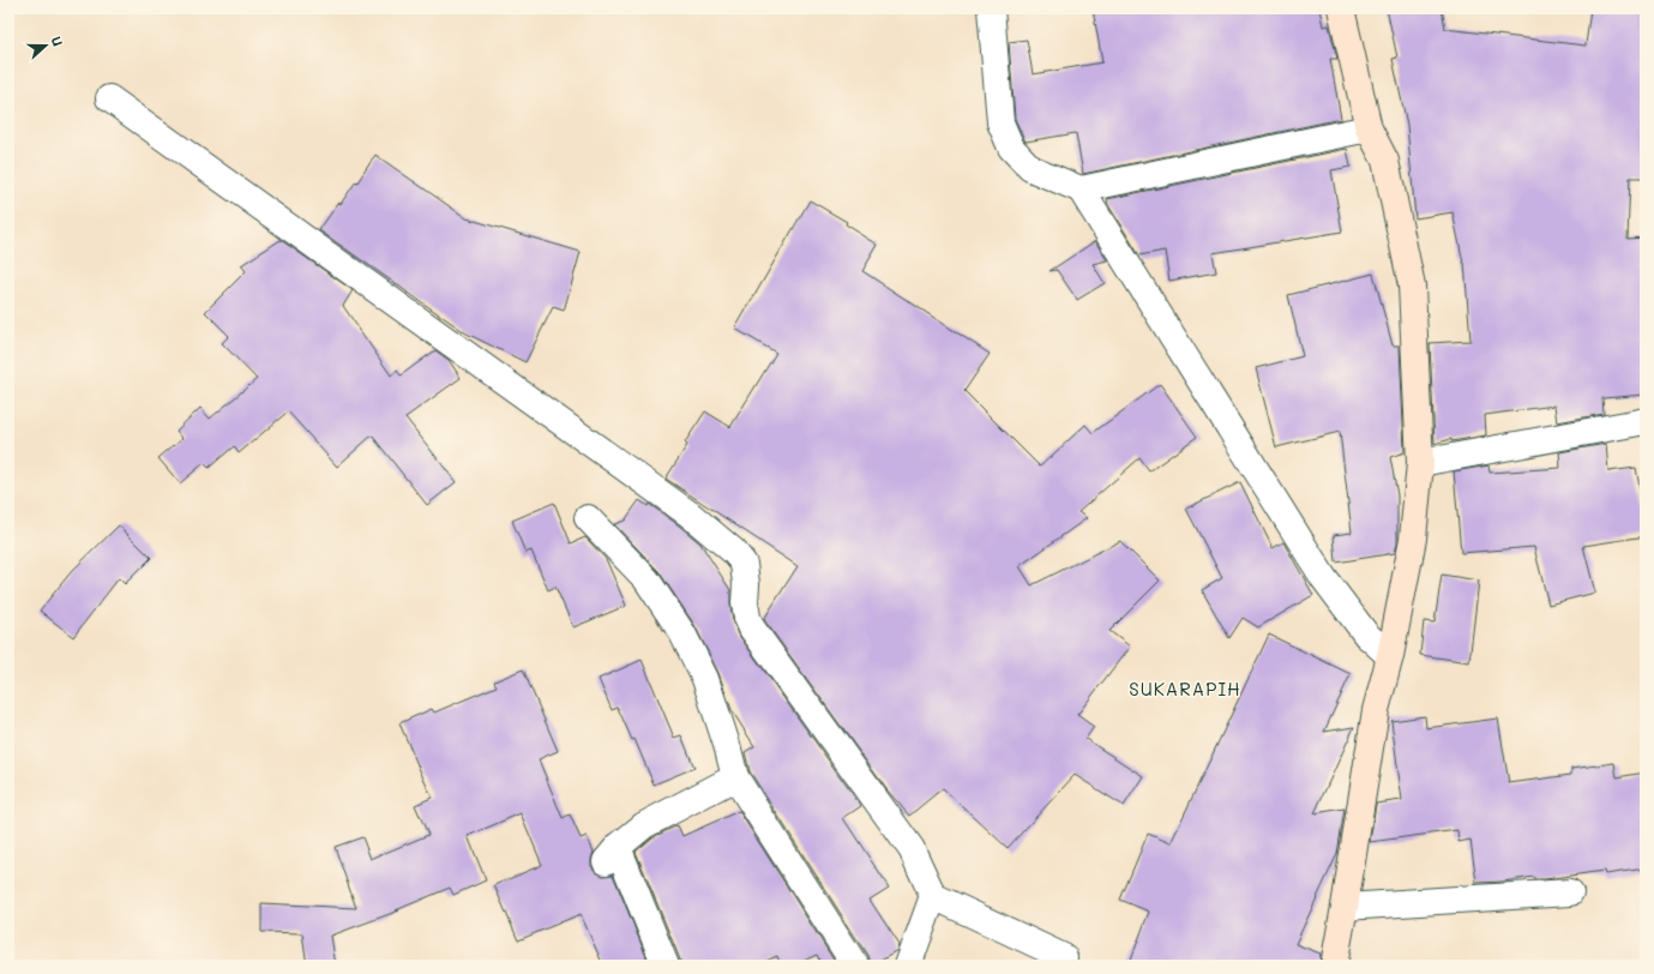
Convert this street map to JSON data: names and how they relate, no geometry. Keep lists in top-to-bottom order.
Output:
{
  "districts": ["SUKARAPIH"],
  "north": "right"
}
